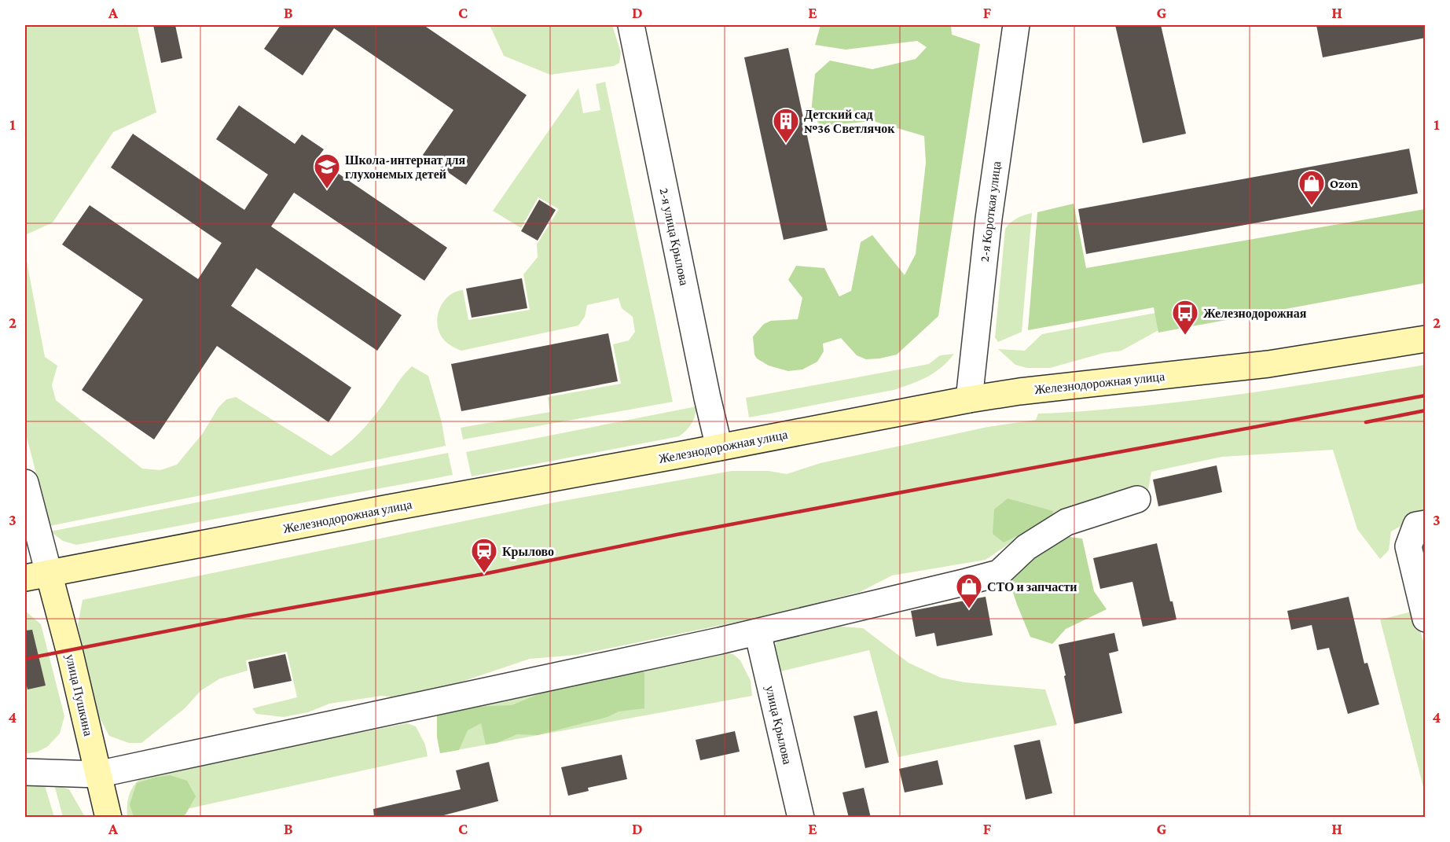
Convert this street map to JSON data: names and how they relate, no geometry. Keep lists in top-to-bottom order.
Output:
{
  "streets": {
    "main road": ["Железнодорожная улица", "улица Пушкина"],
    "street": ["2-я Короткая улица", "2-я улица Крылова", "улица Крылова"]
  },
  "crossings": [
    ["2-я Короткая улица", "Железнодорожная улица"],
    ["2-я улица Крылова", "Железнодорожная улица"],
    ["Железнодорожная улица", "улица Пушкина"]
  ],
  "places": {
    "building": ["Детский сад №36 Светлячок"],
    "school or university": ["Школа-интернат для глухонемых детей"],
    "shop": ["Ozon", "СТО и запчасти"],
    "bus stop": ["Железнодорожная"],
    "station": ["Крылово"]
  },
  "grid": {
    "columns": [
      "A",
      "B",
      "C",
      "D",
      "E",
      "F",
      "G",
      "H"
    ],
    "rows": [
      "1",
      "2",
      "3",
      "4"
    ]
  }
}
